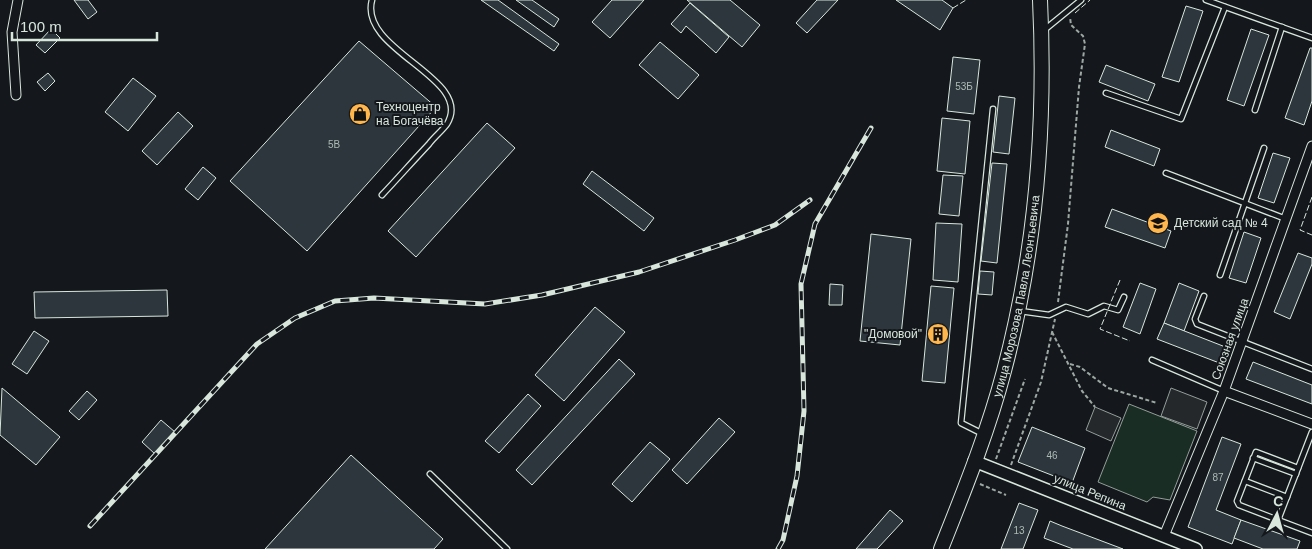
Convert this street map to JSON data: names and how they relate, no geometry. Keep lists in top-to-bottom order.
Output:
{
  "streets": {
    "main road": ["улица Морозова Павла Леонтьевича"],
    "street": ["Союзная улица", "улица Репина"]
  },
  "crossings": [
    ["улица Морозова Павла Леонтьевича", "улица Репина"],
    ["Союзная улица", "улица Репина"]
  ],
  "places": {
    "shop": ["Техноцентр на Богачёва"],
    "school or university": ["Детский сад № 4"],
    "building": ["\"Домовой\""]
  },
  "house_numbers": [
    "53Б",
    "5В",
    "46",
    "87",
    "13"
  ],
  "scale_bar": "100 m",
  "north": "top"
}
